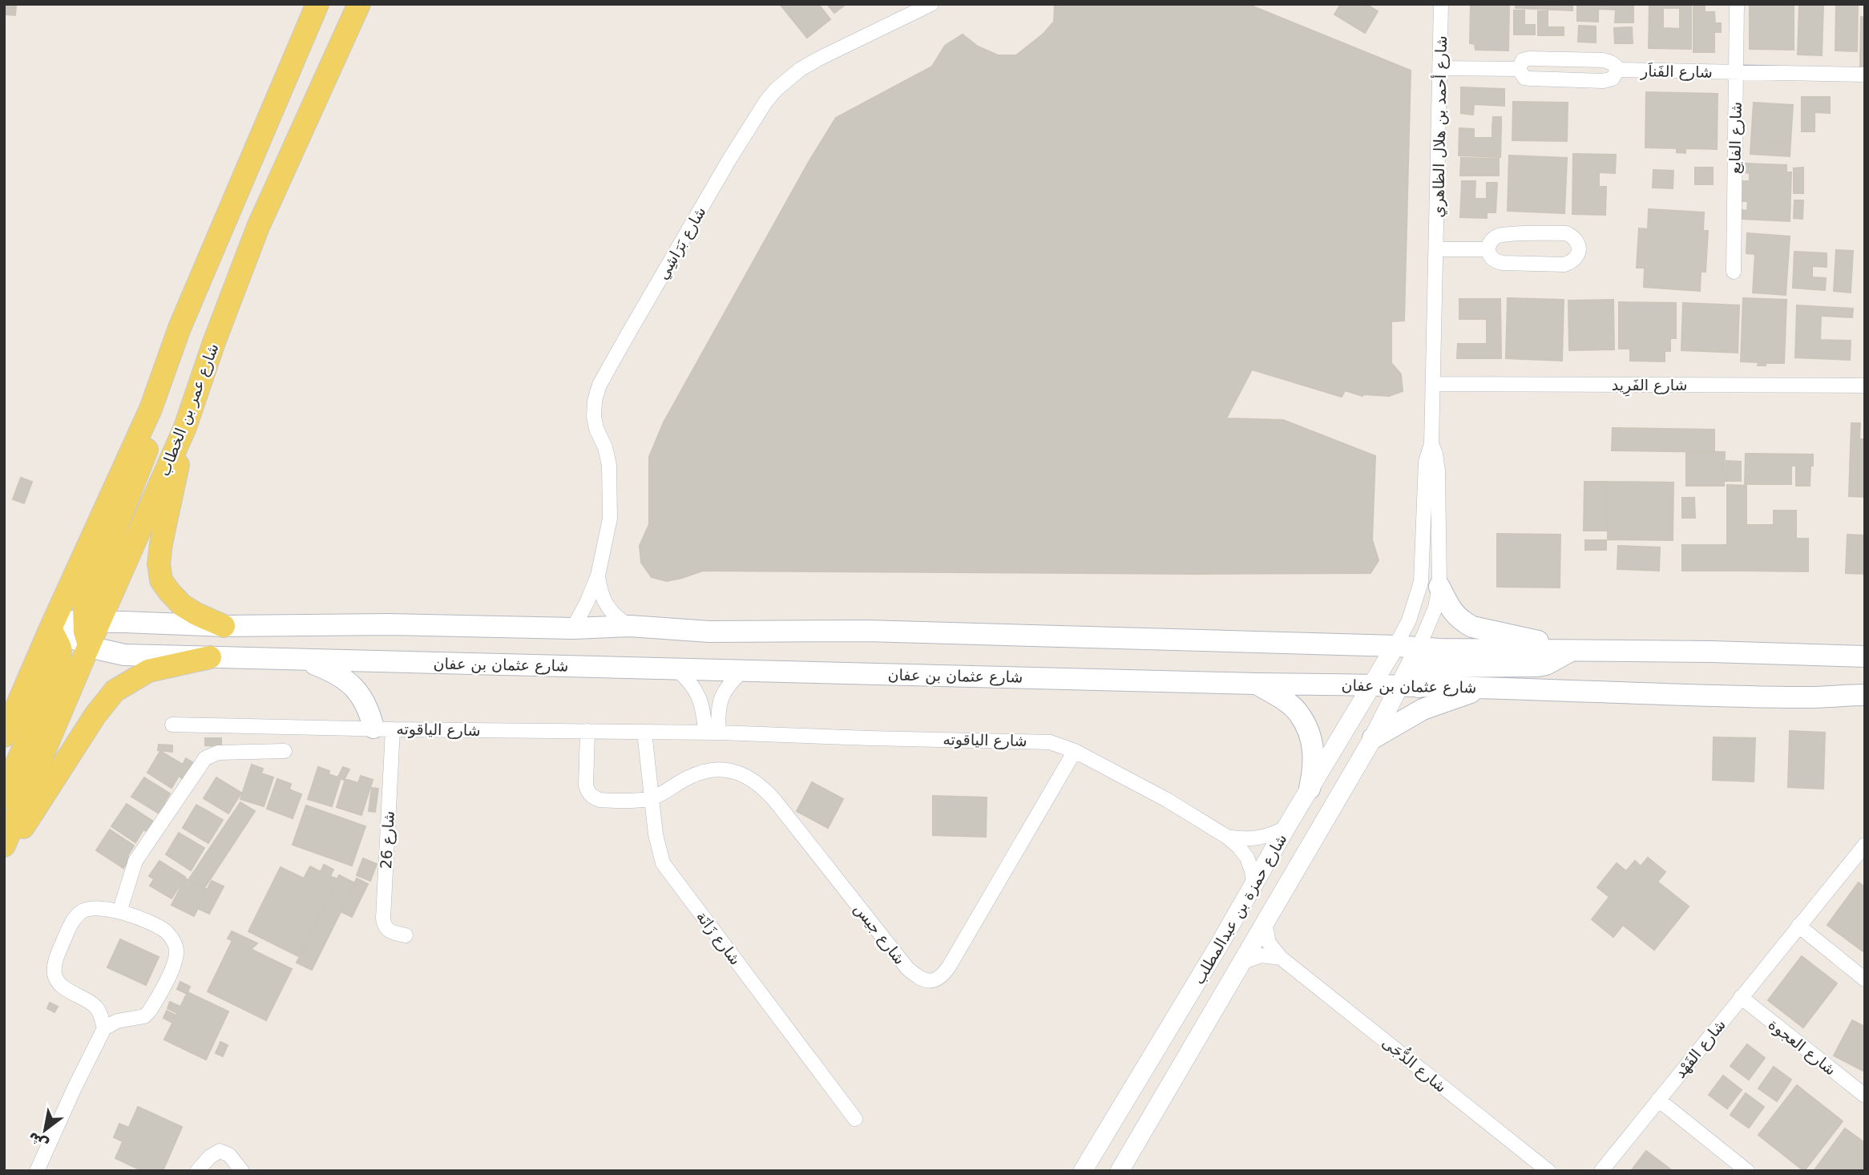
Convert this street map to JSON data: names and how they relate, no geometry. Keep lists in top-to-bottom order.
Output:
{
  "streets": {
    "main road": ["شارع عمر بن الخطاب", "شارع عثمان بن عفان"],
    "street": [
      "شارع الفَناَر",
      "شارع أحمد بن هلال الظاهري",
      "شارع الفايع",
      "شارع بَرَاشِي",
      "شارع الفَرِيد",
      "شارع الياقوته",
      "شارع 26",
      "شارع حمزة بن عبدالمطلب",
      "شارع جيس",
      "شارع زَانَة",
      "شارع العجوة",
      "شارع الفَهْد",
      "شارع الدُّجَى"
    ]
  },
  "crossings": [
    ["شارع الفَناَر", "شارع أحمد بن هلال الظاهري"],
    ["شارع الفَناَر", "شارع الفايع"],
    ["شارع أحمد بن هلال الظاهري", "شارع الفَرِيد"],
    ["شارع أحمد بن هلال الظاهري", "شارع حمزة بن عبدالمطلب"],
    ["شارع عثمان بن عفان", "شارع حمزة بن عبدالمطلب"],
    ["شارع الياقوته", "شارع 26"],
    ["شارع الياقوته", "شارع حمزة بن عبدالمطلب"],
    ["شارع الياقوته", "شارع جيس"],
    ["شارع الياقوته", "شارع زَانَة"],
    ["شارع حمزة بن عبدالمطلب", "شارع الدُّجَى"],
    ["شارع جيس", "شارع زَانَة"],
    ["شارع العجوة", "شارع الفَهْد"]
  ],
  "north": "bottom left"
}
